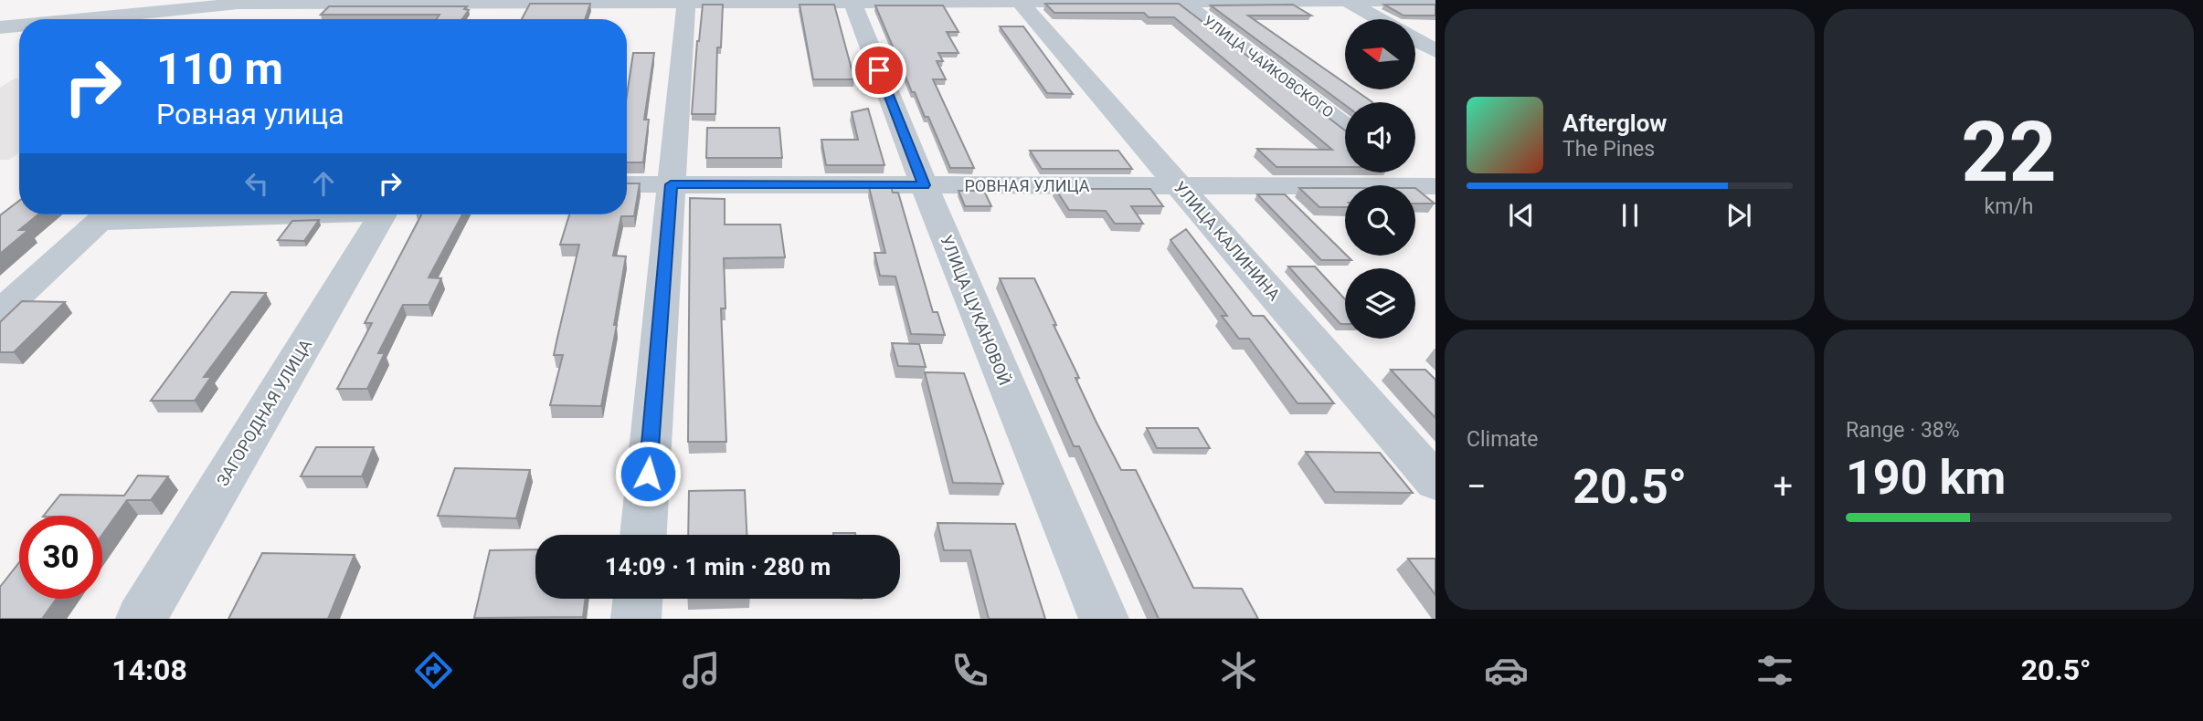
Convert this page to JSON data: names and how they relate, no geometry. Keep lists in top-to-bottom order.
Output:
{
  "streets": {
    "street": [
      "УЛИЦА ЧАЙКОВСКОГО",
      "РОВНАЯ УЛИЦА",
      "УЛИЦА КАЛИНИНА",
      "УЛИЦА ЦУКАНОВОЙ",
      "ЗАГОРОДНАЯ УЛИЦА"
    ]
  },
  "crossings": [
    ["РОВНАЯ УЛИЦА", "УЛИЦА КАЛИНИНА"],
    ["РОВНАЯ УЛИЦА", "УЛИЦА ЦУКАНОВОЙ"]
  ],
  "north": "left",
  "page": {
    "tile": [
      ["22", "km/h"],
      "Climate",
      ["Range · 38%", "190 km"]
    ],
    "turn": ["110 m", "Ровная улица"],
    "song": ["Afterglow", "The Pines"],
    "heat": ["−", "20.5°", "+"],
    "limit": "30",
    "trip": "14:09 · 1 min · 280 m",
    "tabs": ["14:08", "20.5°"]
  }
}
